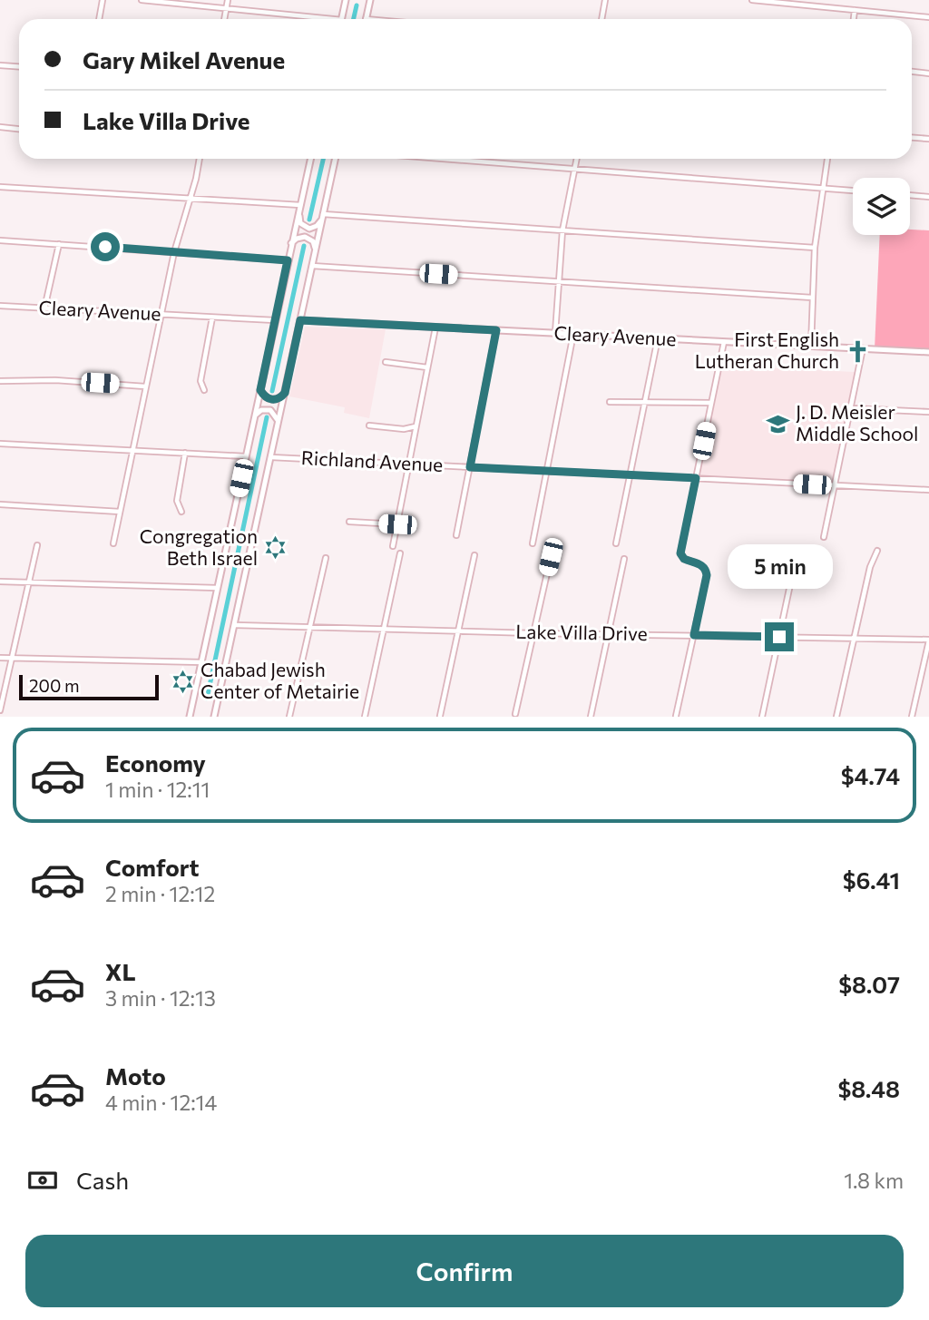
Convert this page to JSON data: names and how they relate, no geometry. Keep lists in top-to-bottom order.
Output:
{
  "streets": {
    "main road": ["Cleary Avenue"],
    "street": ["Richland Avenue", "Lake Villa Drive"]
  },
  "places": {
    "church": ["First English Lutheran Church"],
    "school or university": ["J. D. Meisler Middle School"],
    "synagogue": ["Congregation Beth Israel", "Chabad Jewish Center of Metairie"]
  },
  "scale_bar": "200 m",
  "page": {
    "banner": ["Gary Mikel Avenue", "Lake Villa Drive"],
    "bubble": "5 min",
    "scale": "200 m",
    "list": [
      {
        "name": "Economy",
        "note": "1 min · 12:11",
        "value": "$4.74"
      },
      {
        "name": "Comfort",
        "note": "2 min · 12:12",
        "value": "$6.41"
      },
      {
        "name": "XL",
        "note": "3 min · 12:13",
        "value": "$8.07"
      },
      {
        "name": "Moto",
        "note": "4 min · 12:14",
        "value": "$8.48"
      }
    ],
    "pay": ["Cash", "1.8 km"],
    "buttons": "Confirm"
  }
}
